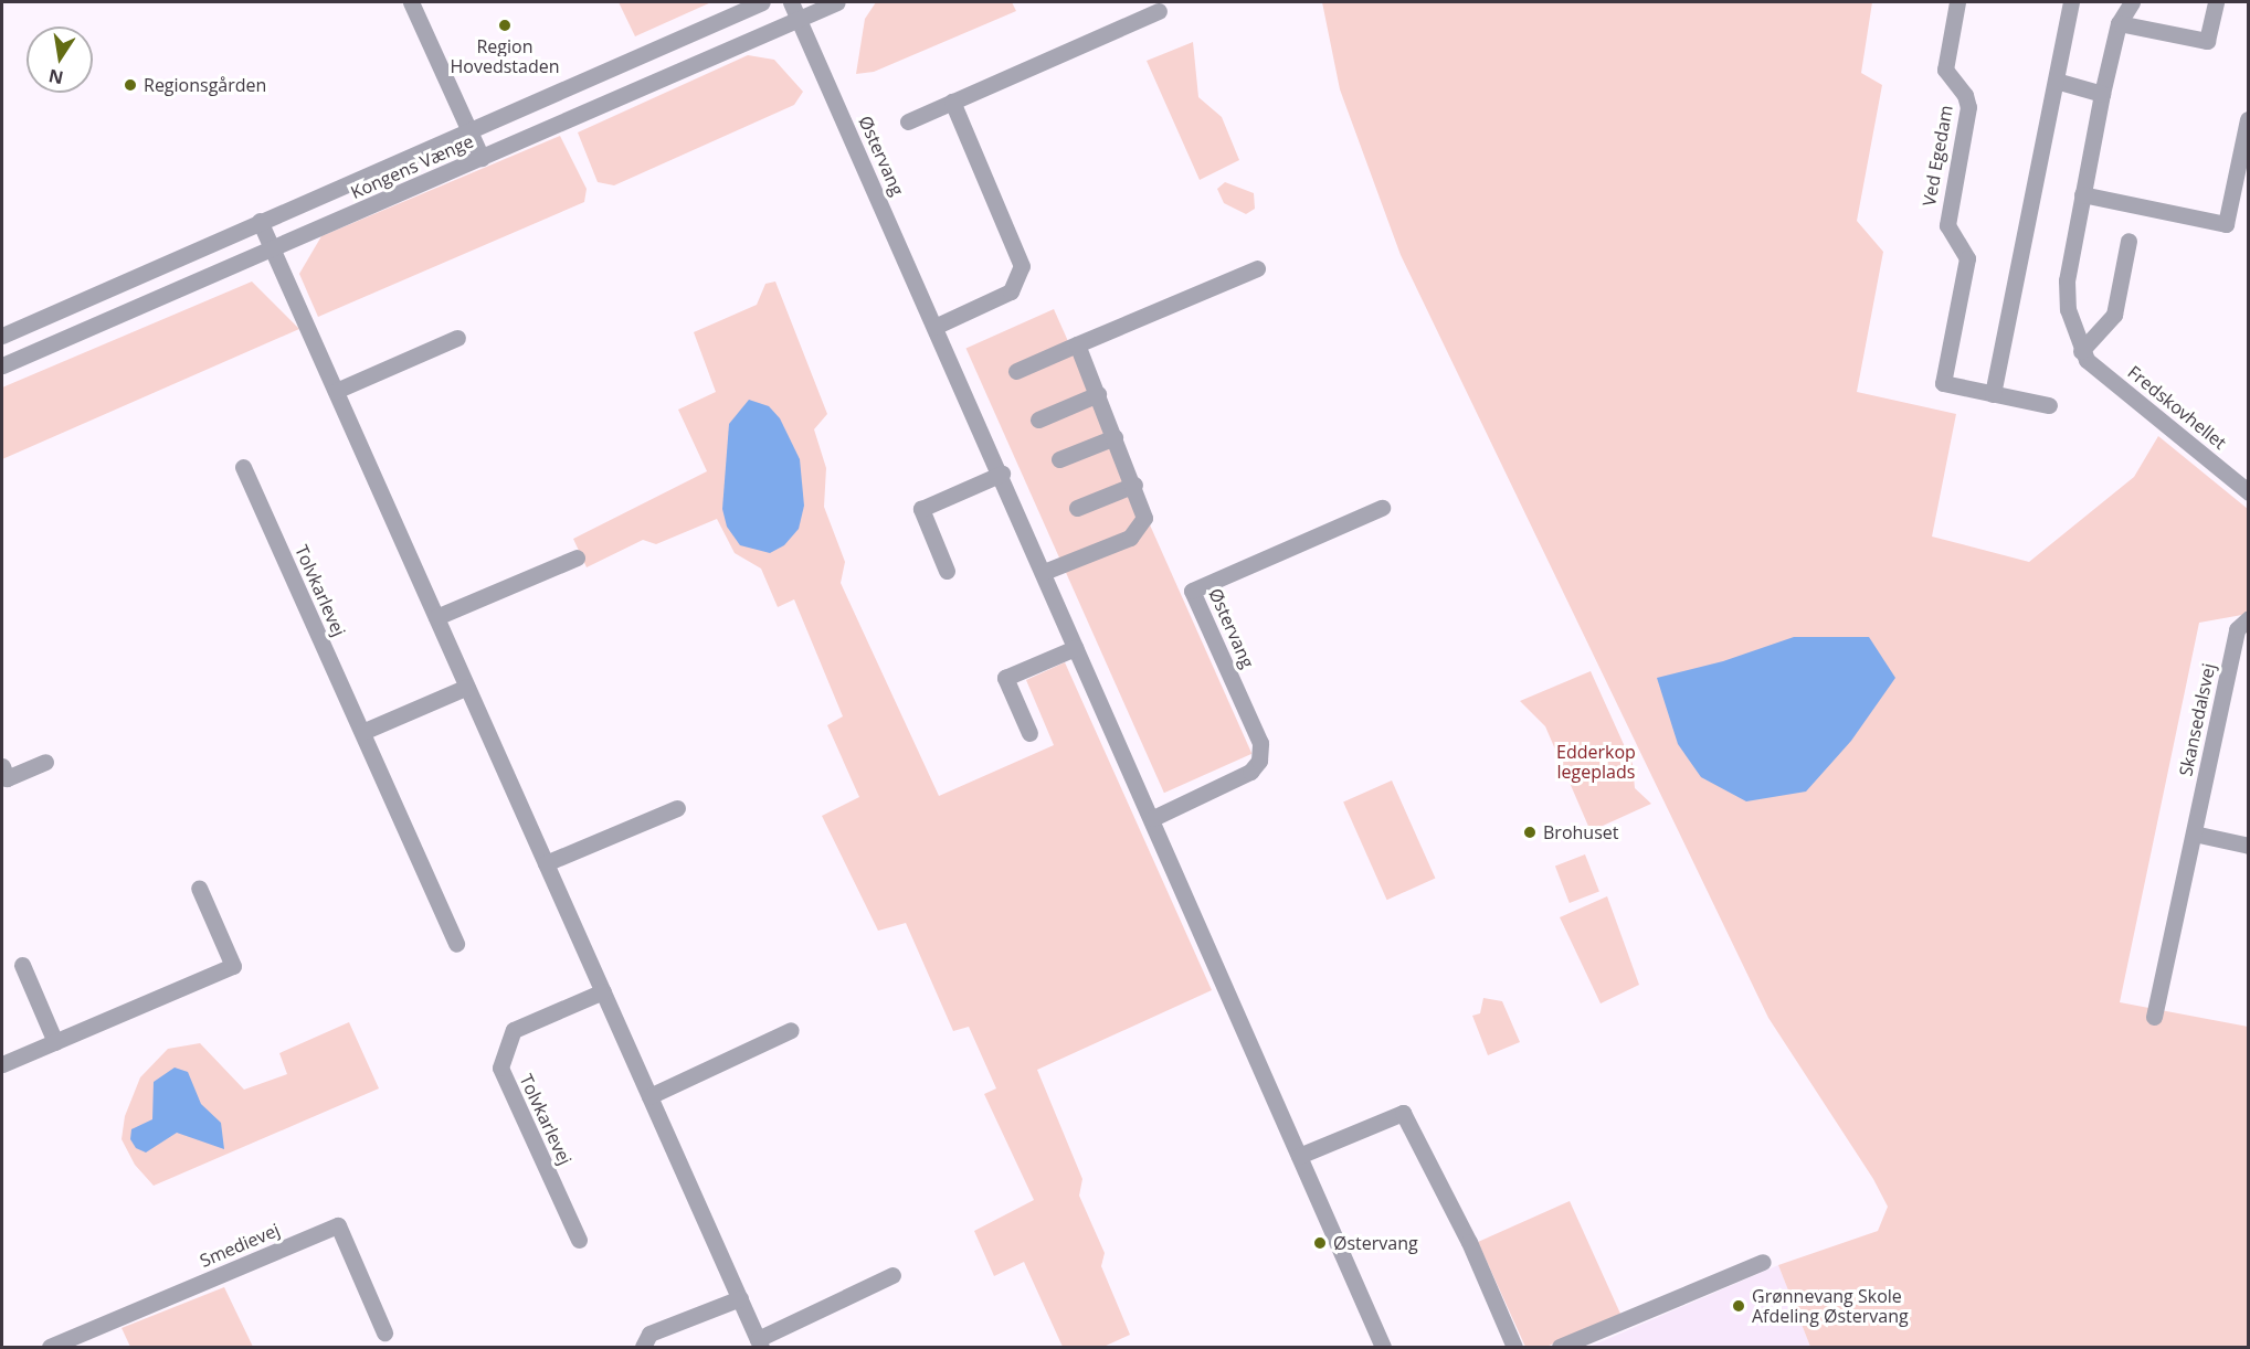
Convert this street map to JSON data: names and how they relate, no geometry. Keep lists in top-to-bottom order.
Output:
{
  "streets": {
    "street": [
      "Østervang",
      "Ved Egedam",
      "Kongens Vænge",
      "Fredskovhellet",
      "Tolvkarlevej",
      "Skansedalsvej",
      "Smedievej"
    ]
  },
  "crossings": [
    ["Østervang", "Kongens Vænge"]
  ],
  "parks": ["Edderkop legeplads"],
  "places": [
    "Region Hovedstaden",
    "Regionsgården",
    "Brohuset",
    "Østervang",
    "Grønnevang Skole Afdeling Østervang"
  ],
  "north": "bottom"
}
